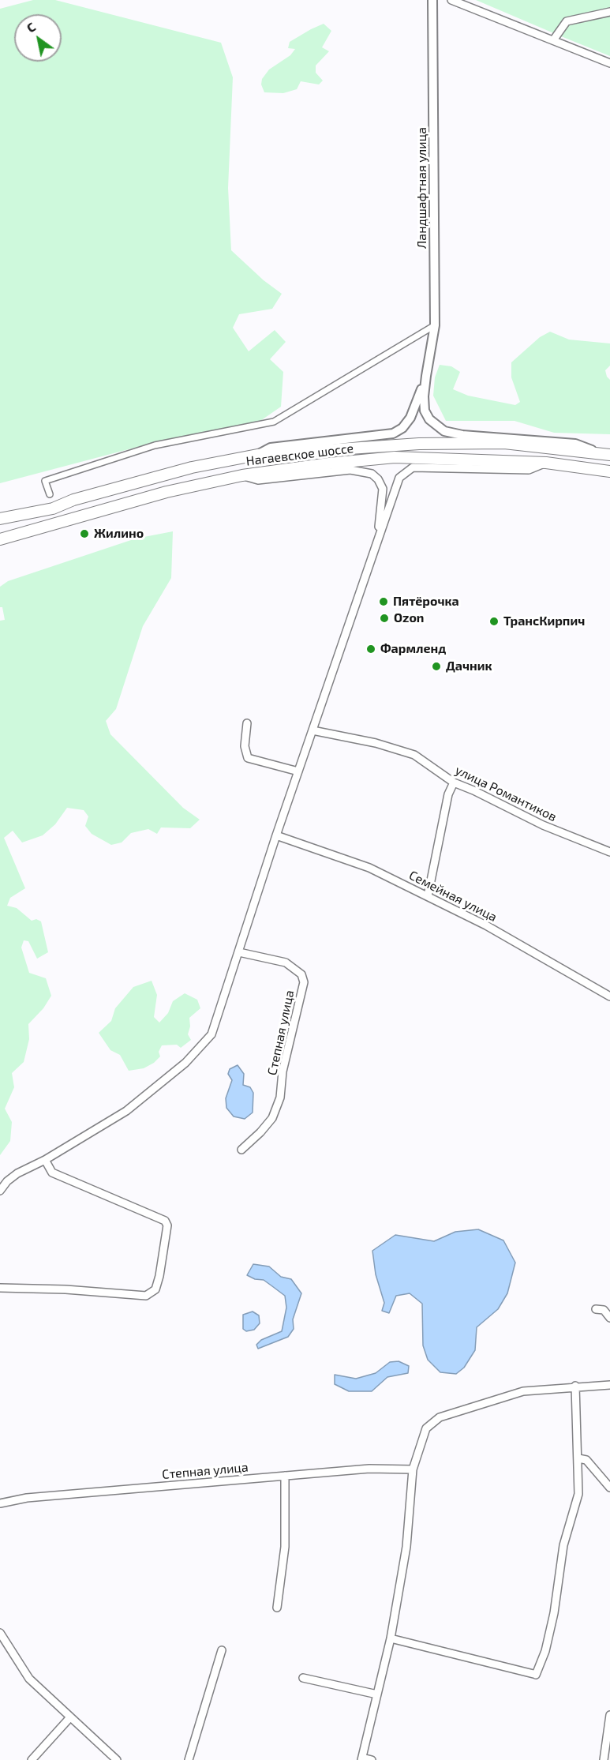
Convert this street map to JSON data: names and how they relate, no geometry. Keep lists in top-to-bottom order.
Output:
{
  "streets": {
    "main road": ["Нагаевское шоссе"],
    "street": [
      "Ландшафтная улица",
      "улица Романтиков",
      "Семейная улица",
      "Степная улица"
    ]
  },
  "places": [
    "Жилино",
    "Пятёрочка",
    "Ozon",
    "ТрансКирпич",
    "Фармленд",
    "Дачник"
  ],
  "north": "top left"
}
